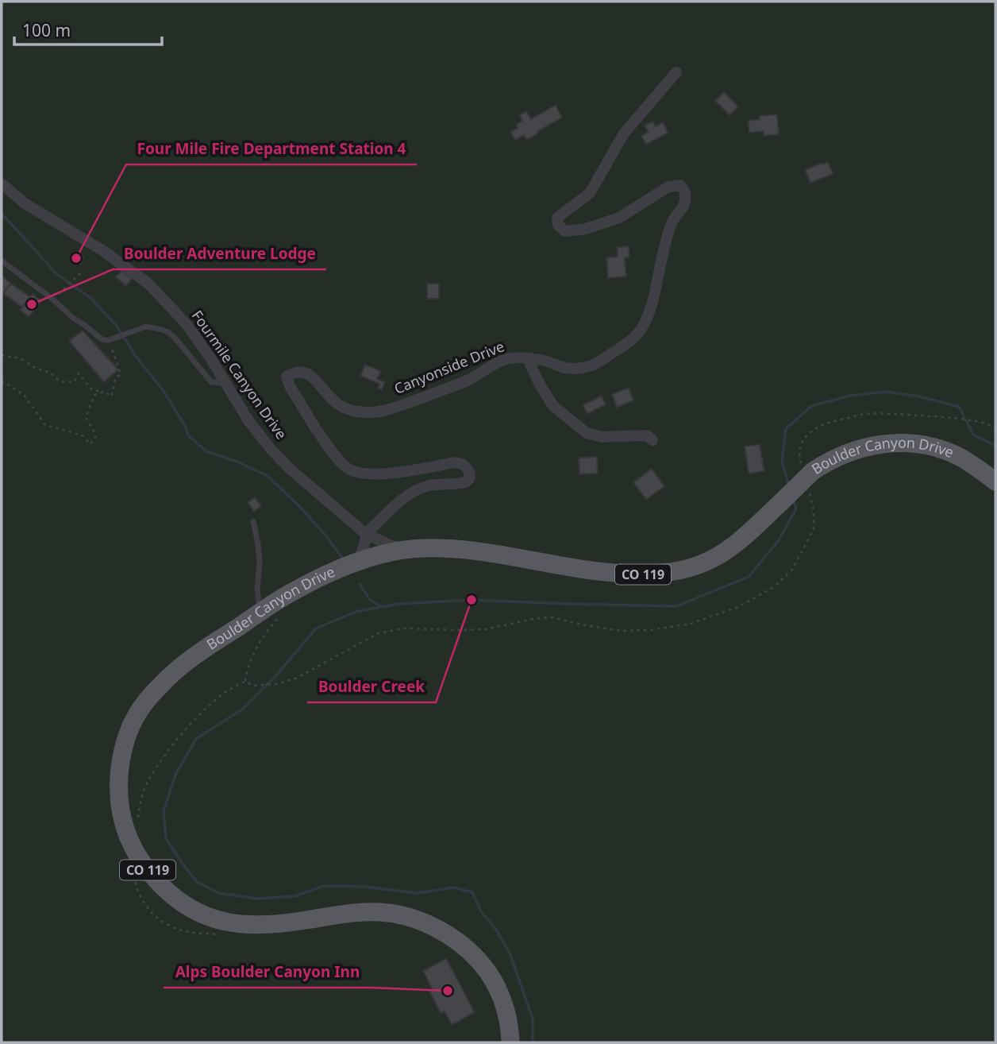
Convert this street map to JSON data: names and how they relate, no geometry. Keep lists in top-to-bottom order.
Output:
{
  "streets": {
    "main road": ["Boulder Canyon Drive", "CO 119"],
    "street": ["Canyonside Drive", "Fourmile Canyon Drive"]
  },
  "crossings": [
    ["Canyonside Drive", "Fourmile Canyon Drive"],
    ["Fourmile Canyon Drive", "Boulder Canyon Drive"]
  ],
  "places": [
    "Four Mile Fire Department Station 4",
    "Boulder Adventure Lodge",
    "Boulder Creek",
    "Alps Boulder Canyon Inn"
  ],
  "scale_bar": "100 m"
}
